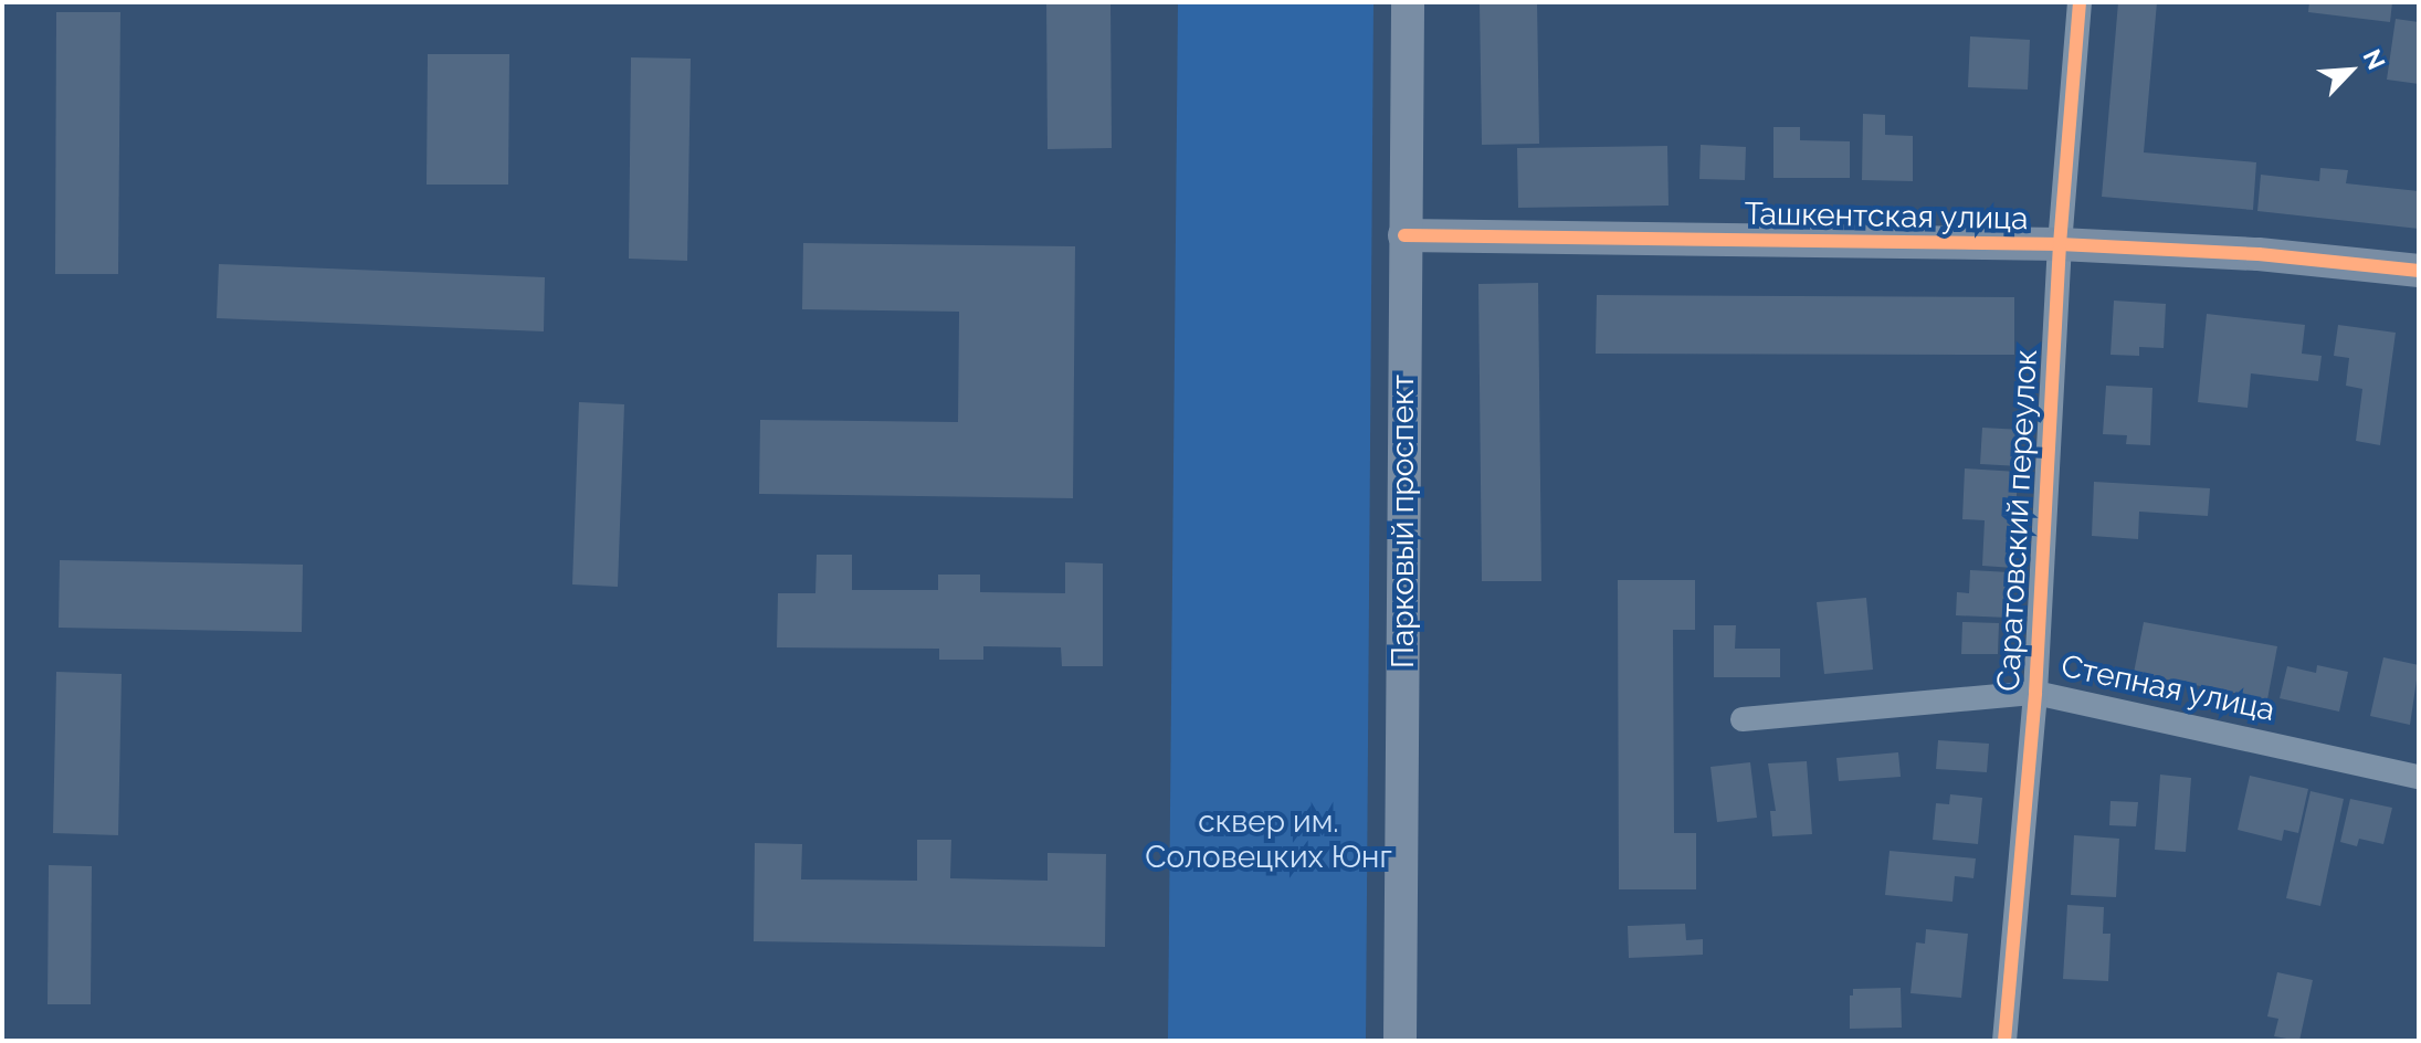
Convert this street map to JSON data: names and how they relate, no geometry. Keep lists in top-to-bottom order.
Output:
{
  "streets": {
    "main road": ["Ташкентская улица", "Парковый проспект"],
    "street": ["Саратовский переулок", "Степная улица"]
  },
  "crossings": [
    ["Ташкентская улица", "Саратовский переулок"],
    ["Ташкентская улица", "Парковый проспект"],
    ["Саратовский переулок", "Степная улица"]
  ],
  "parks": ["сквер им. Соловецких Юнг"],
  "north": "top right"
}
